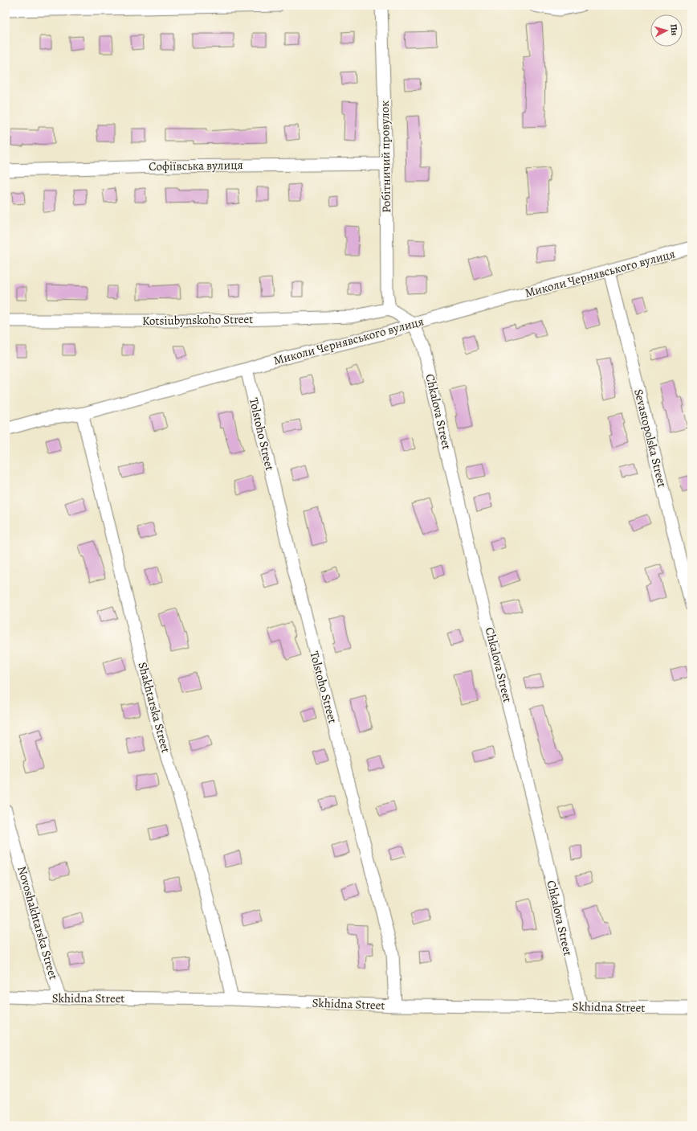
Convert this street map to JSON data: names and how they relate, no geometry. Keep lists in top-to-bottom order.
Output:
{
  "streets": {
    "street": [
      "Робітничий провулок",
      "Софіївська вулиця",
      "Миколи Чернявського вулиця",
      "Kotsiubynskoho Street",
      "Chkalova Street",
      "Tolstoho Street",
      "Sevastopolska Street",
      "Shakhtarska Street",
      "Novoshakhtarska Street",
      "Skhidna Street"
    ]
  },
  "crossings": [
    ["Робітничий провулок", "Софіївська вулиця"],
    ["Робітничий провулок", "Kotsiubynskoho Street"],
    ["Миколи Чернявського вулиця", "Chkalova Street"],
    ["Миколи Чернявського вулиця", "Tolstoho Street"],
    ["Миколи Чернявського вулиця", "Sevastopolska Street"],
    ["Миколи Чернявського вулиця", "Shakhtarska Street"],
    ["Chkalova Street", "Skhidna Street"],
    ["Tolstoho Street", "Skhidna Street"],
    ["Shakhtarska Street", "Skhidna Street"],
    ["Novoshakhtarska Street", "Skhidna Street"]
  ],
  "north": "right"
}
